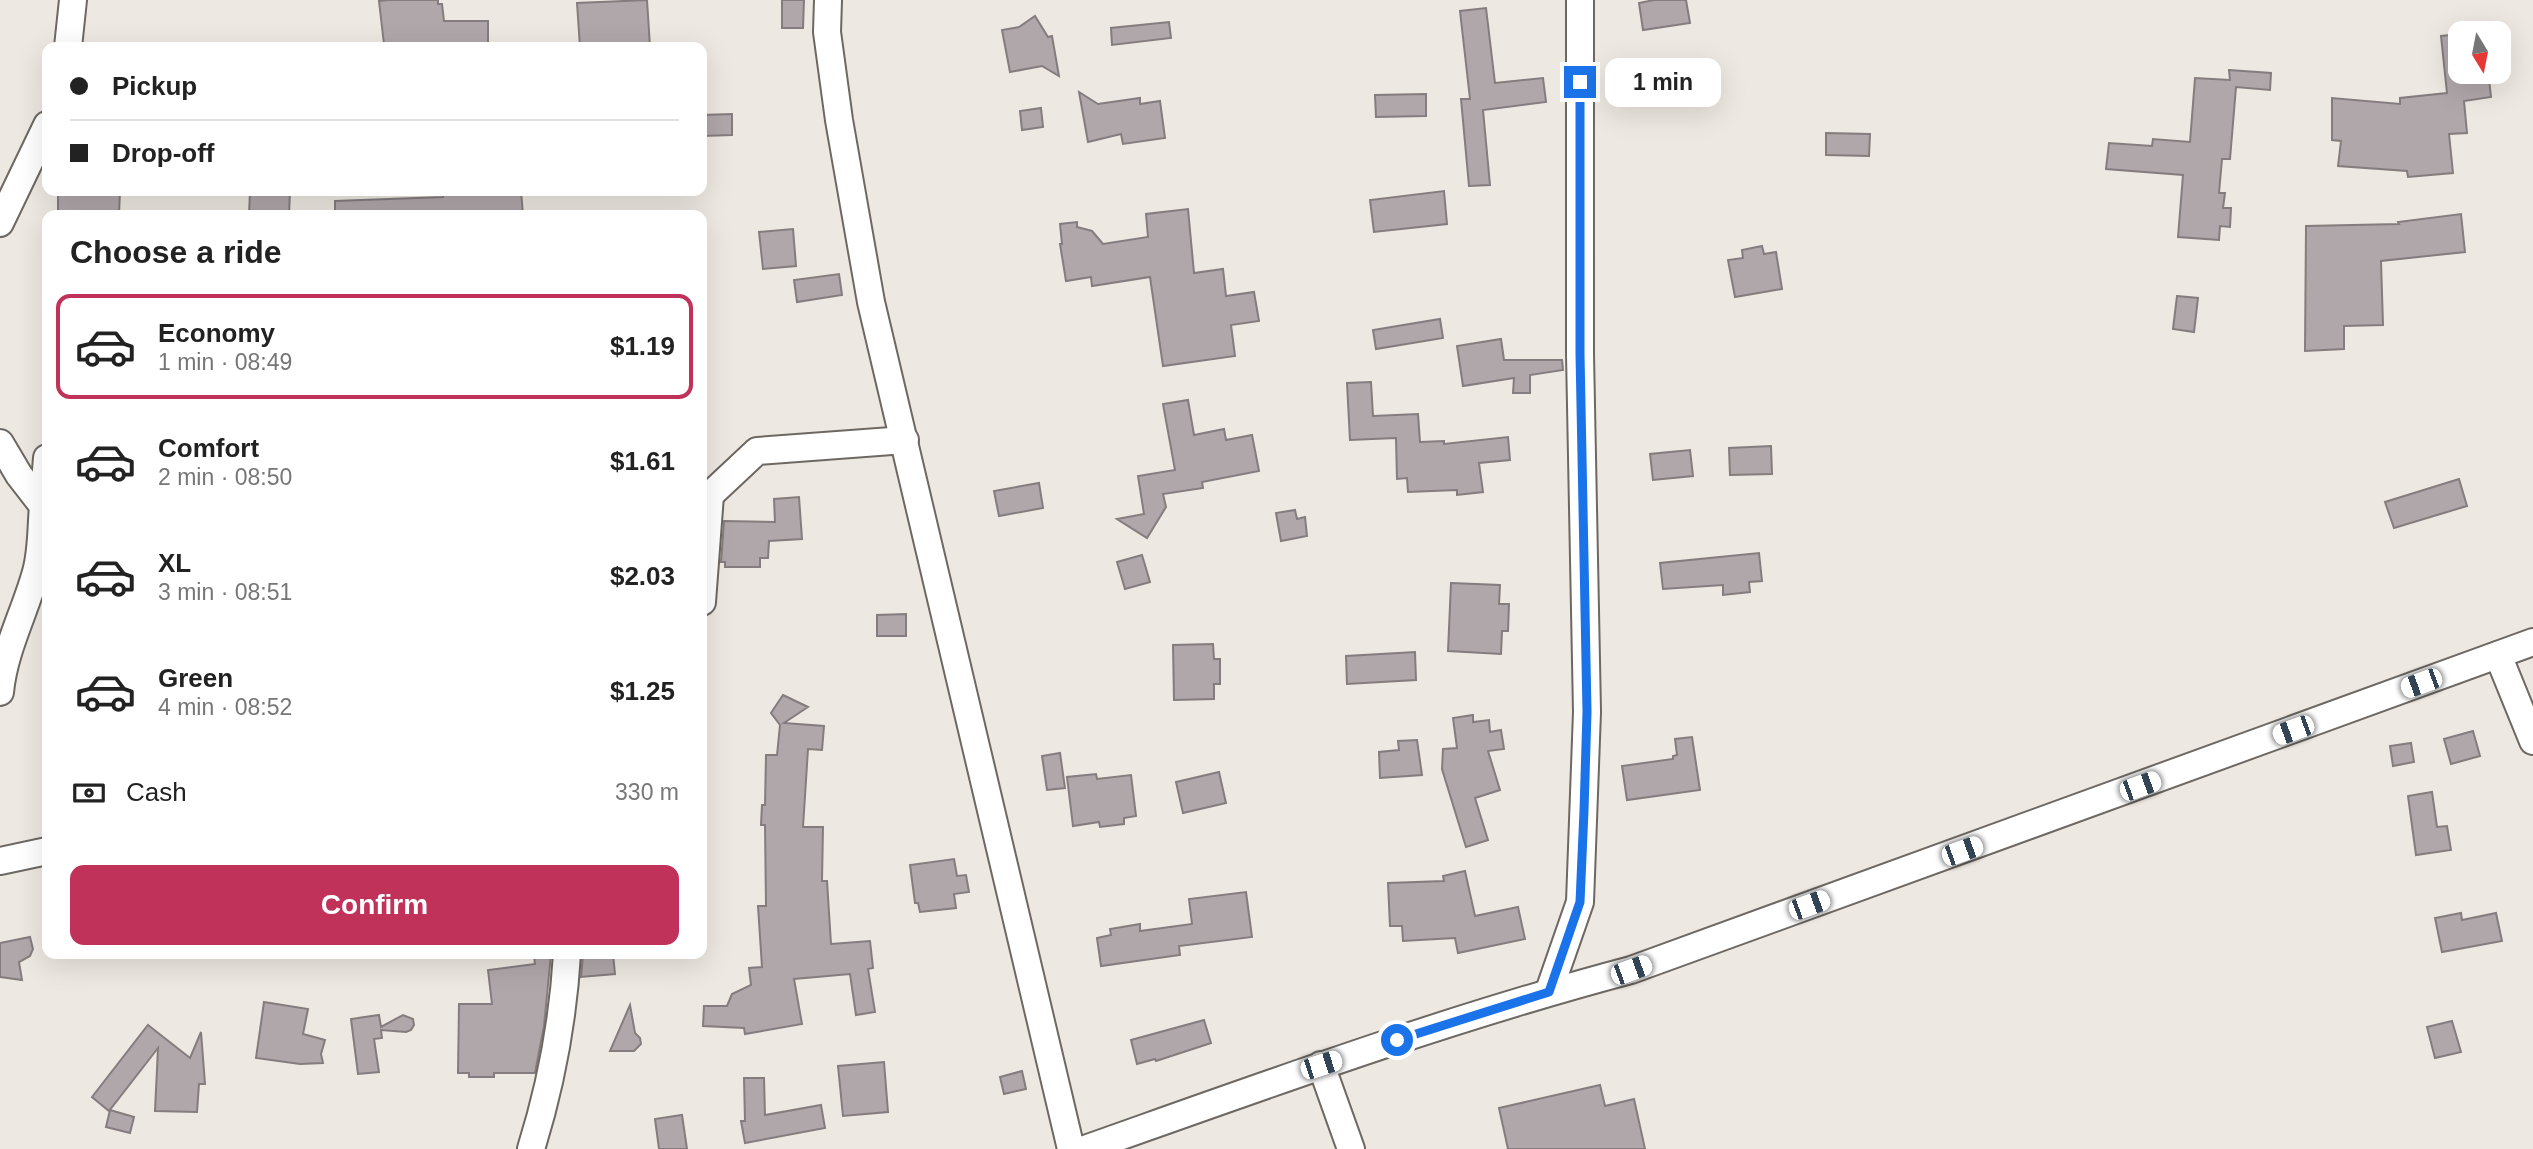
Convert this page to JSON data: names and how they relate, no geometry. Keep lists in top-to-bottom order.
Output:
{
  "north": "bottom",
  "page": {
    "banner": ["Pickup", "Drop-off"],
    "bubble": "1 min",
    "heading": "Choose a ride",
    "list": [
      {
        "name": "Economy",
        "note": "1 min · 08:49",
        "value": "$1.19"
      },
      {
        "name": "Comfort",
        "note": "2 min · 08:50",
        "value": "$1.61"
      },
      {
        "name": "XL",
        "note": "3 min · 08:51",
        "value": "$2.03"
      },
      {
        "name": "Green",
        "note": "4 min · 08:52",
        "value": "$1.25"
      }
    ],
    "pay": ["Cash", "330 m"],
    "buttons": "Confirm"
  }
}
